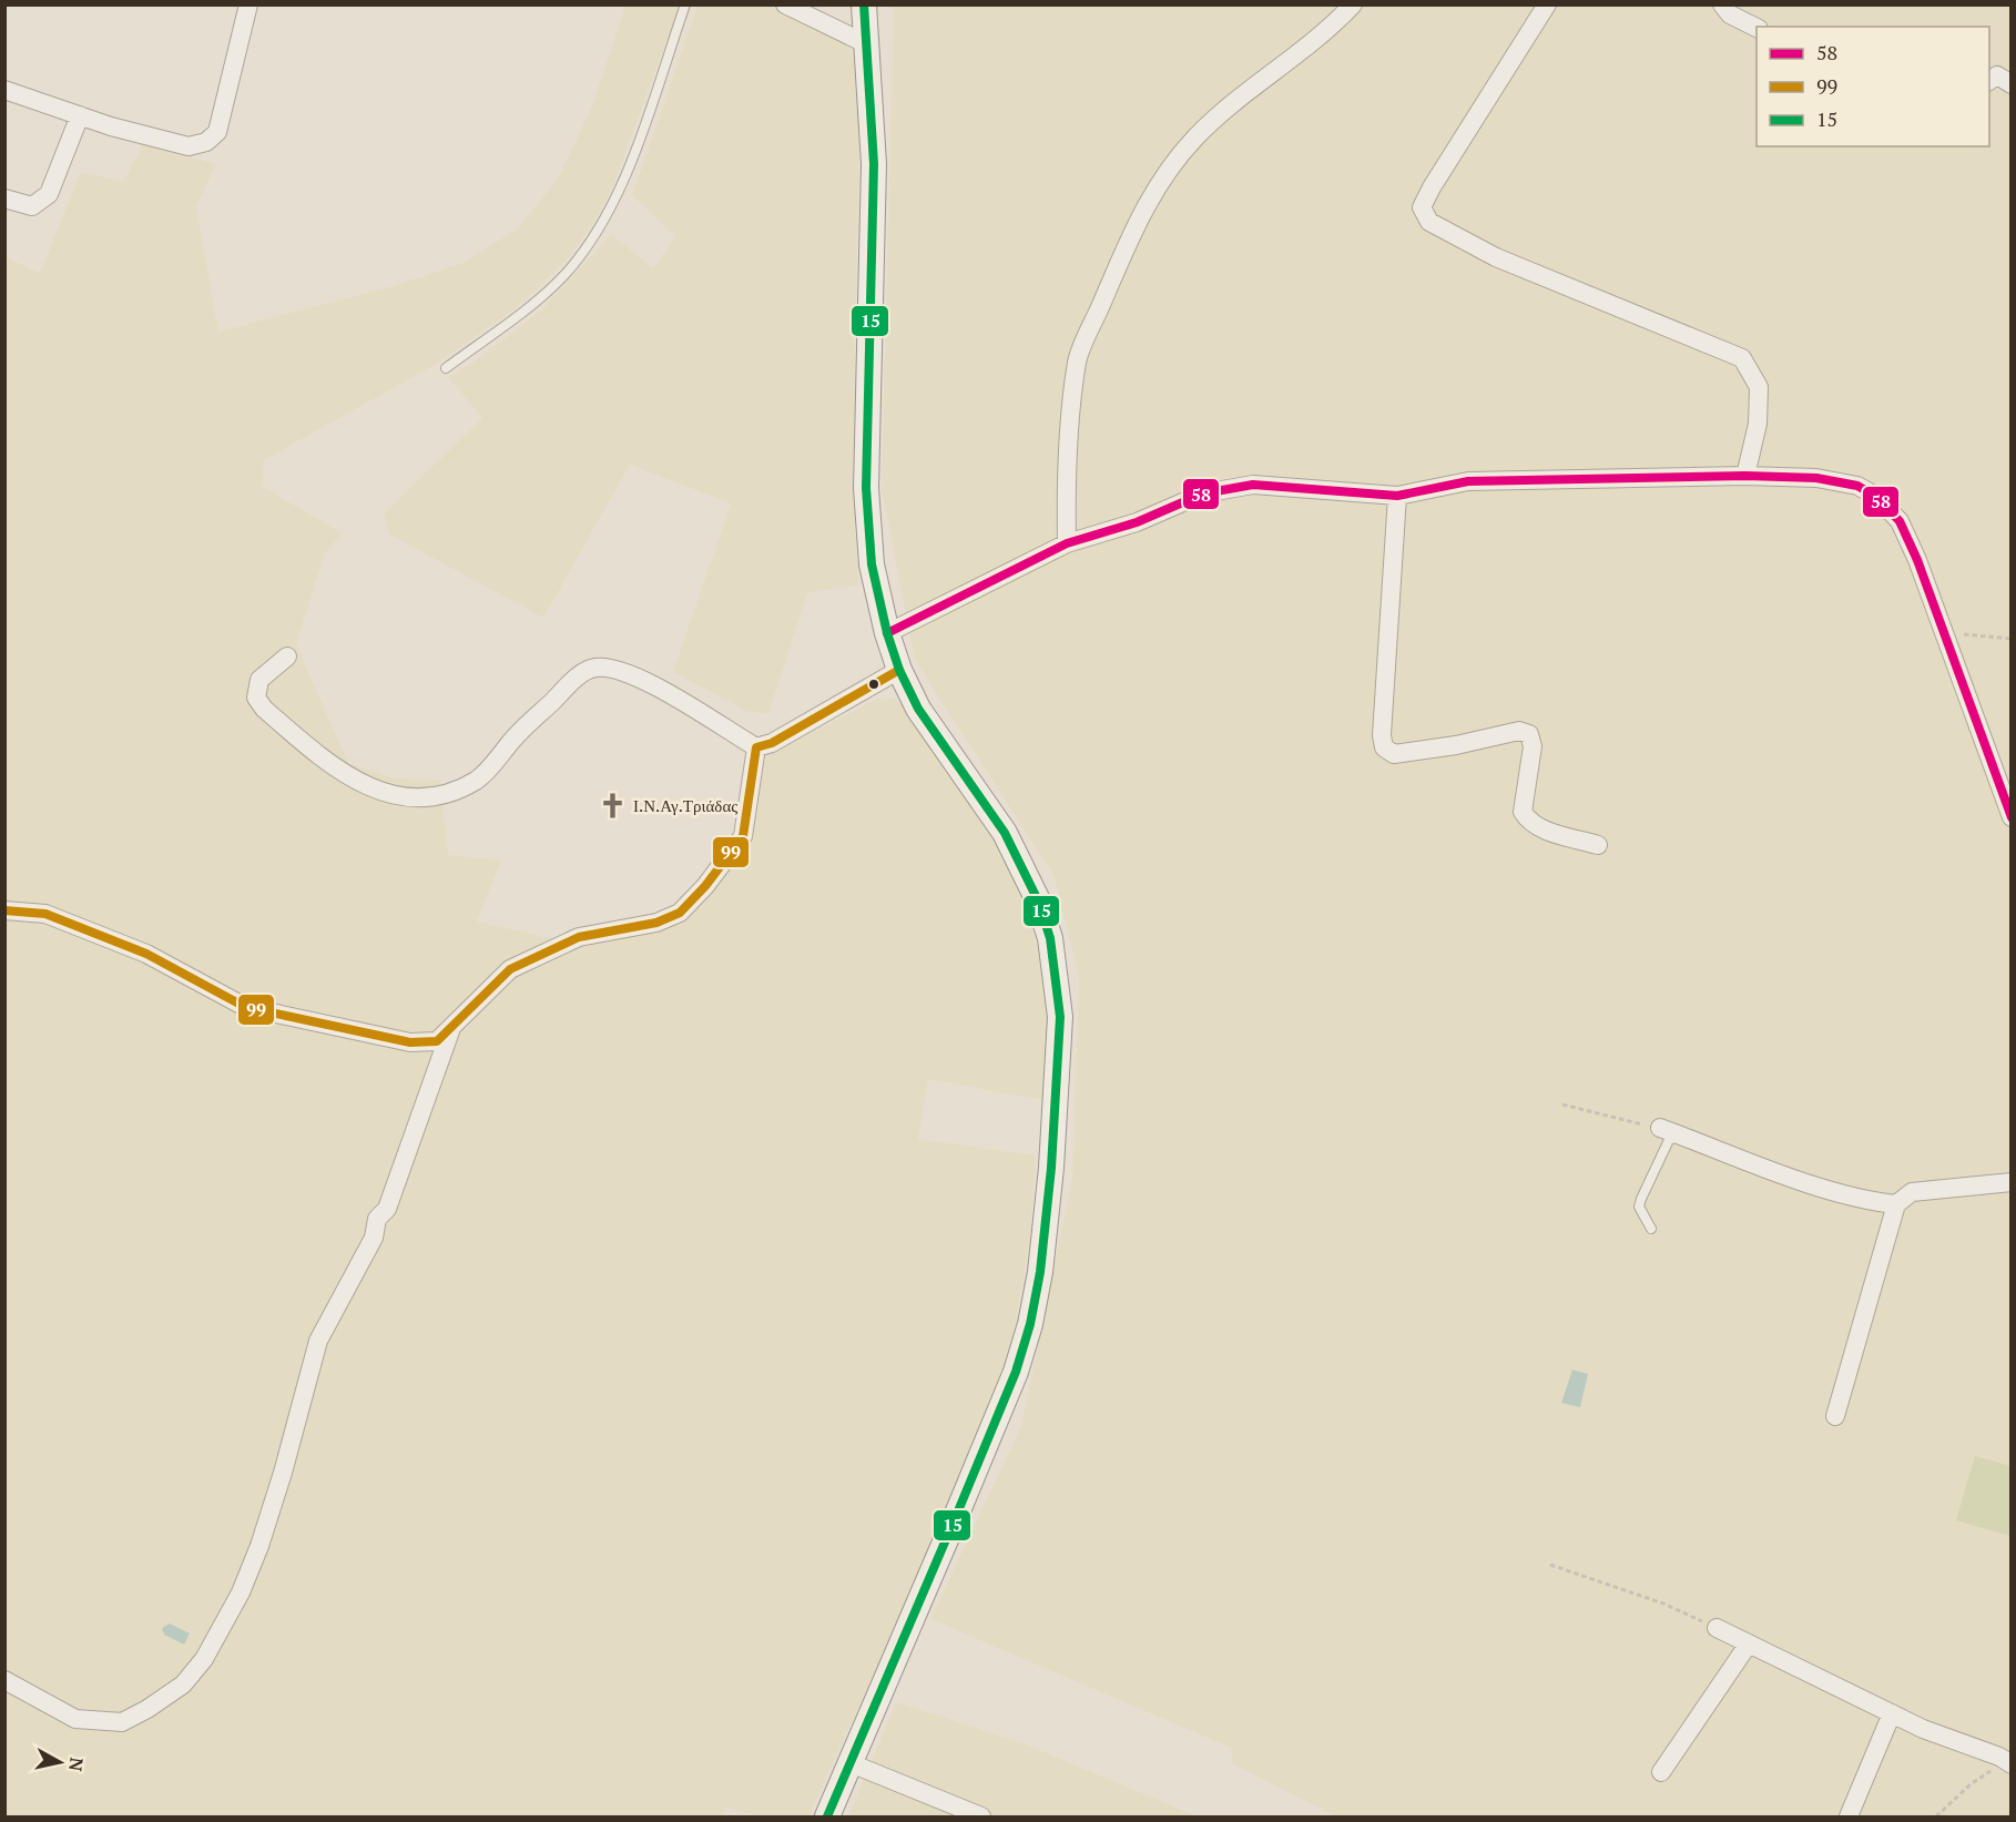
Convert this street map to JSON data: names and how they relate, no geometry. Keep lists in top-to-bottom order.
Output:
{
  "places": {
    "church": ["Ι.Ν.Αγ.Τριάδας"]
  },
  "lines": ["transit line 15", "transit line 58", "transit line 99"],
  "legend": ["58", "99", "15"],
  "north": "right"
}
